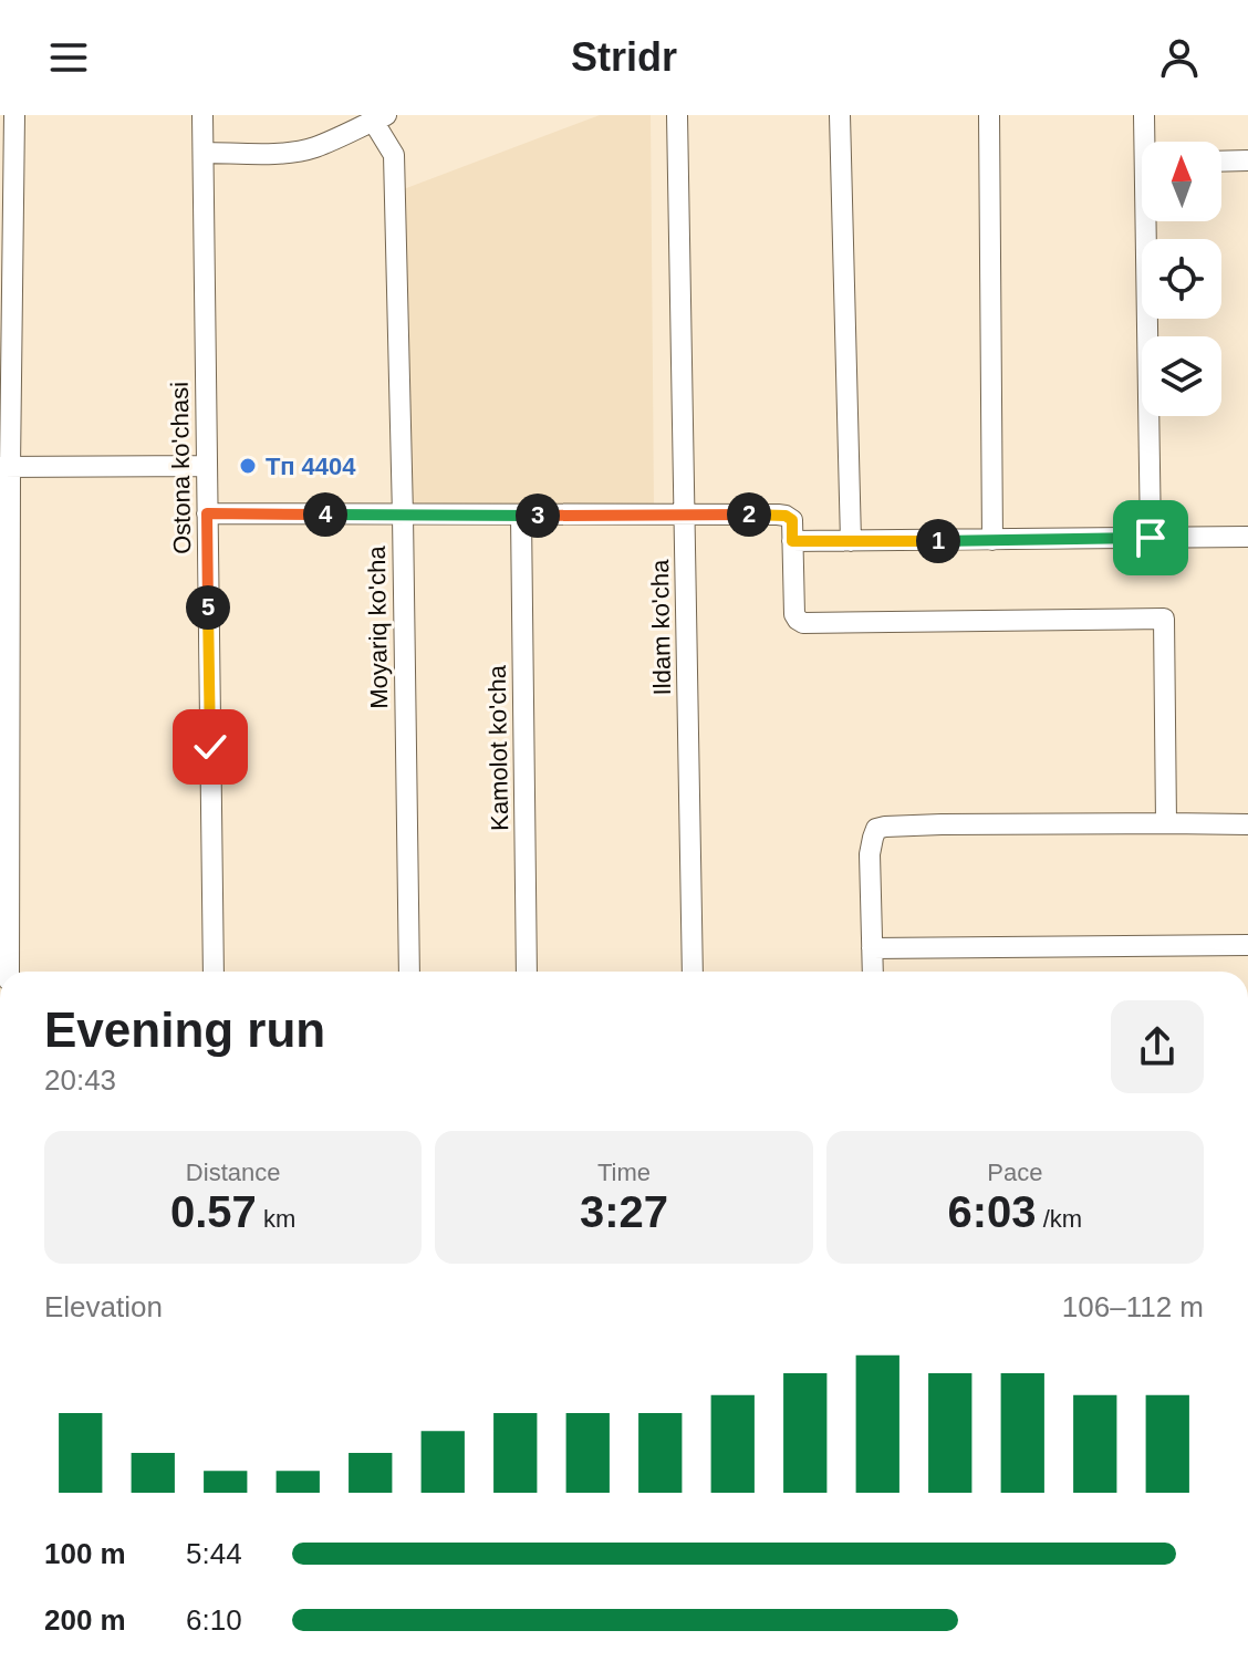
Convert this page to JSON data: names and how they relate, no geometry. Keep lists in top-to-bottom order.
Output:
{
  "streets": {
    "street": [
      "Ostona ko'chasi",
      "Moyariq ko'cha",
      "Ildam ko'cha",
      "Kamolot ko'cha"
    ]
  },
  "places": ["Тп 4404"],
  "north": "top",
  "page": {
    "header": "Stridr",
    "pins": [
      "2",
      "4",
      "3",
      "1",
      "5"
    ],
    "heading": ["Evening run", "20:43"],
    "stats": [
      ["Distance", "0.57 km"],
      ["Time", "3:27"],
      ["Pace", "6:03 /km"]
    ],
    "chart": ["Elevation", "106–112 m"],
    "list": [
      {
        "name": "100 m",
        "note": "5:44"
      },
      {
        "name": "200 m",
        "note": "6:10"
      }
    ]
  }
}
